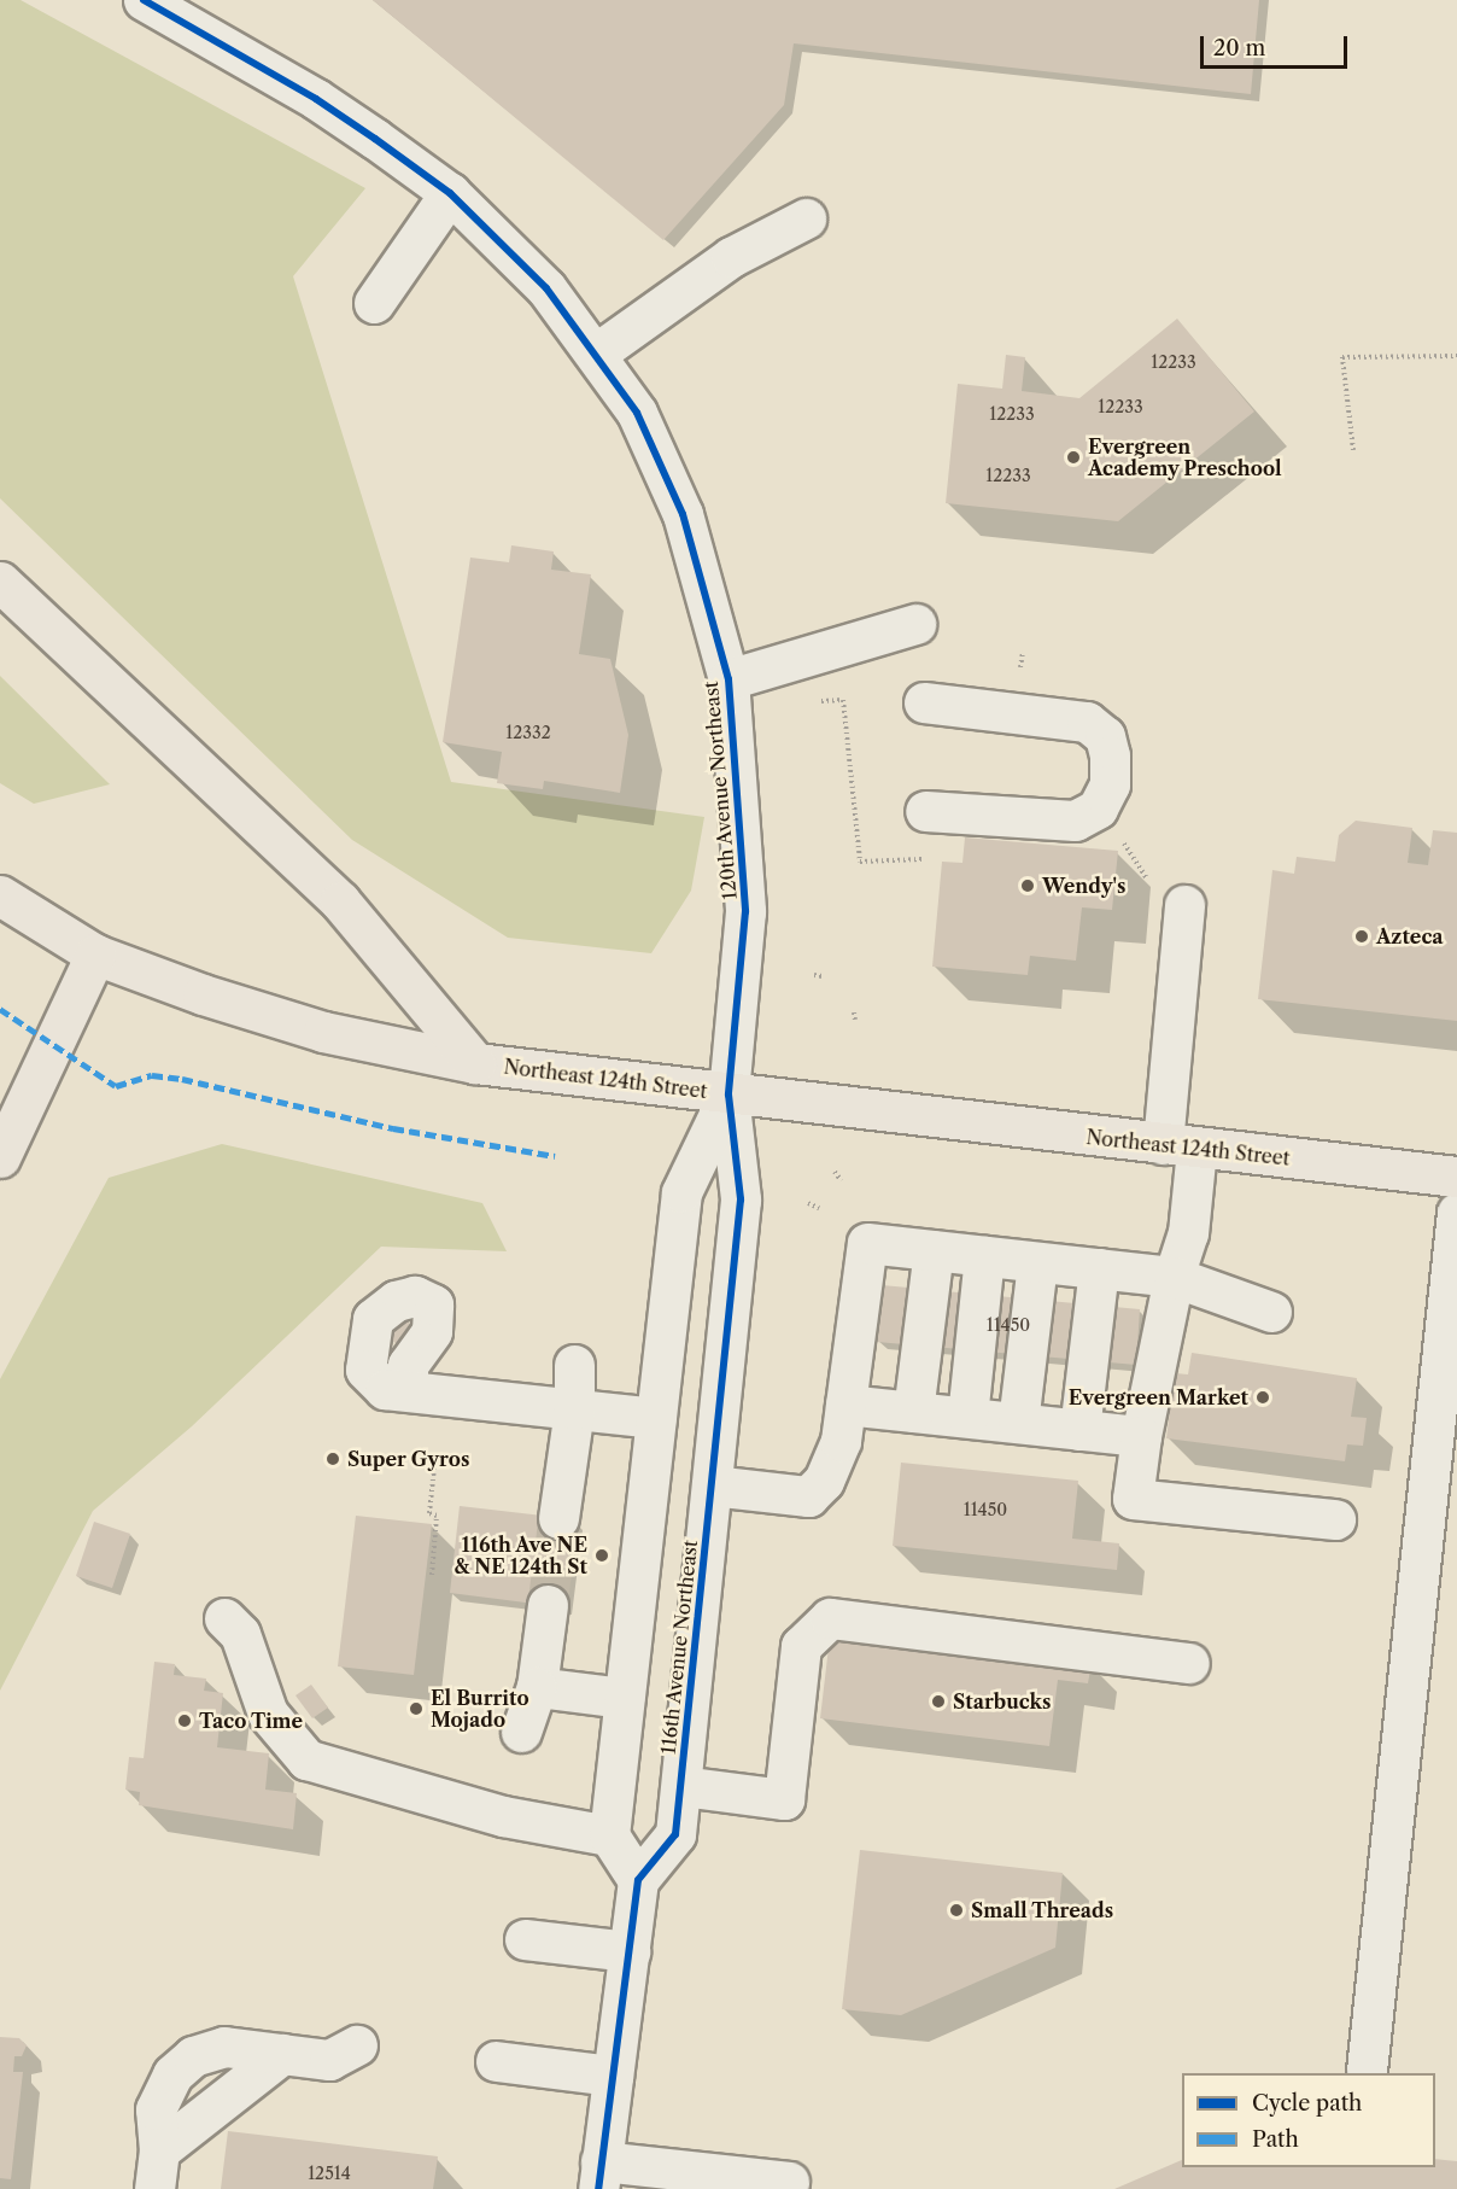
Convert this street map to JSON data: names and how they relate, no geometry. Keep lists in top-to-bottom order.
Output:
{
  "streets": {
    "main road": ["Northeast 124th Street"],
    "street": ["120th Avenue Northeast", "116th Avenue Northeast"]
  },
  "crossings": [
    ["120th Avenue Northeast", "Northeast 124th Street"],
    ["120th Avenue Northeast", "116th Avenue Northeast"],
    ["Northeast 124th Street", "116th Avenue Northeast"]
  ],
  "places": [
    "Evergreen Academy Preschool",
    "Wendy's",
    "Azteca",
    "Evergreen Market",
    "Super Gyros",
    "116th Ave NE & NE 124th St",
    "Starbucks",
    "El Burrito Mojado",
    "Taco Time",
    "Small Threads"
  ],
  "house_numbers": [
    "12233",
    "12233",
    "12233",
    "12233",
    "12332",
    "11450",
    "11450",
    "12514"
  ],
  "legend": ["Cycle path", "Path"],
  "scale_bar": "20 m"
}
